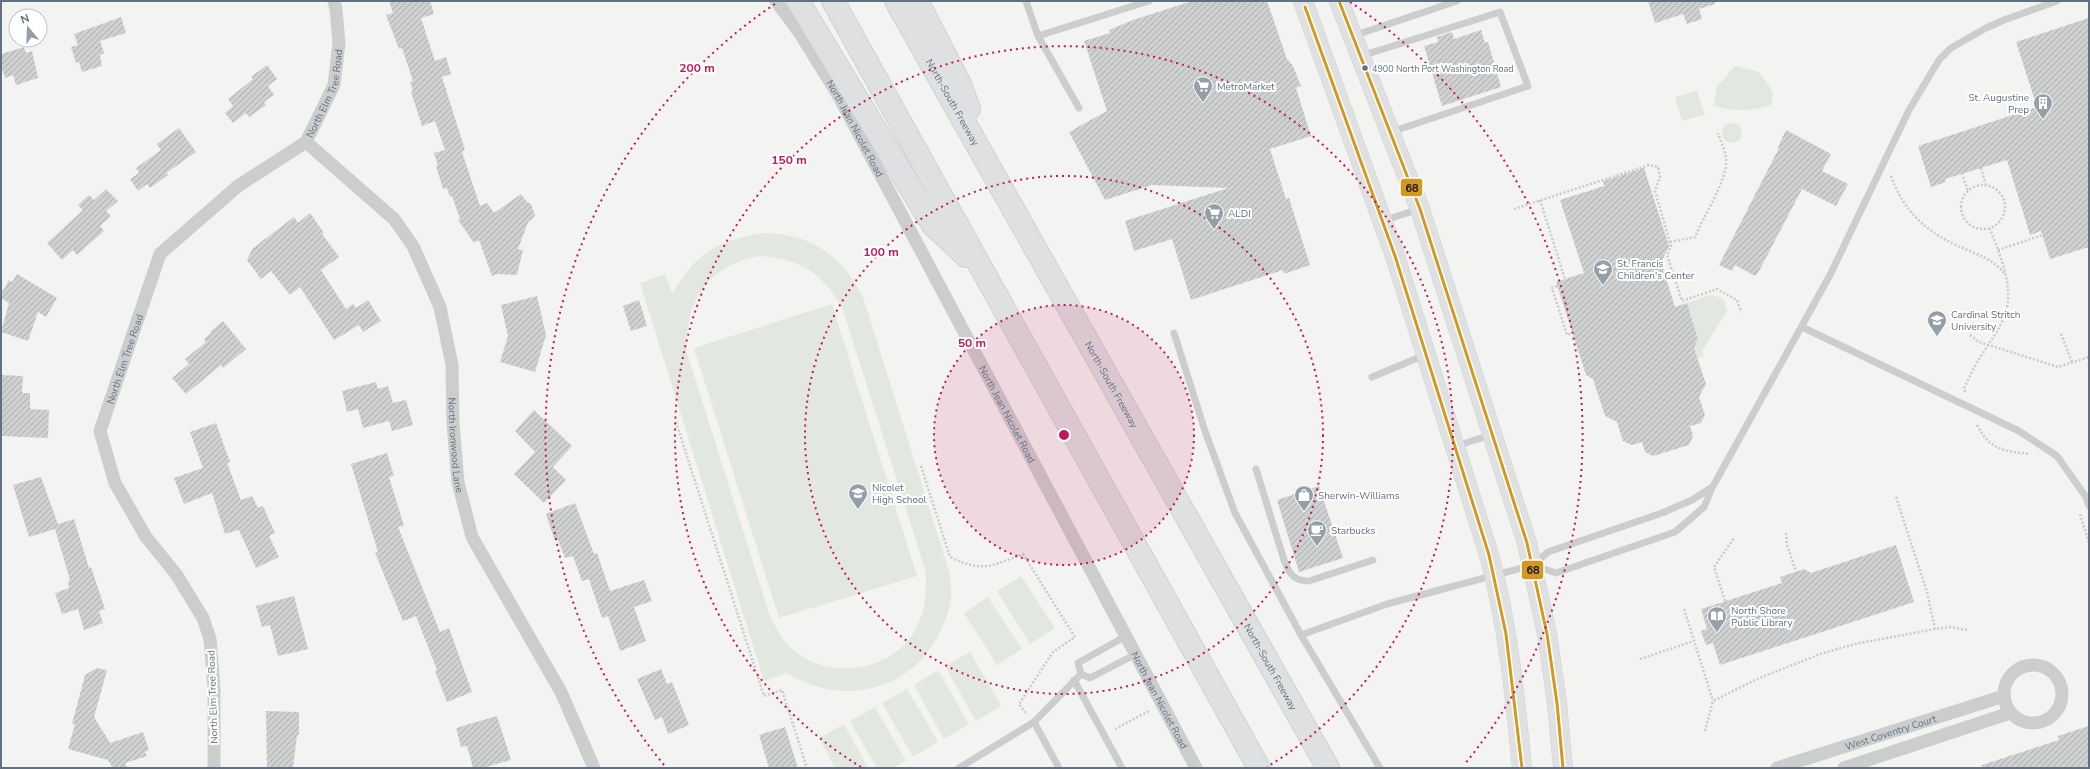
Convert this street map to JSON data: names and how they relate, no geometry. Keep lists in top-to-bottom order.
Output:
{
  "streets": {
    "highway": ["North-South Freeway"],
    "street": [
      "North Elm Tree Road",
      "North Jean Nicolet Road",
      "North Ironwood Lane",
      "West Coventry Court"
    ]
  },
  "crossings": [
    ["North Elm Tree Road", "North Ironwood Lane"]
  ],
  "places": {
    "other": ["4900 North Port Washington Road"],
    "supermarket": ["MetroMarket", "ALDI"],
    "building": ["St. Augustine Prep"],
    "school or university": ["St. Francis Children's Center", "Cardinal Stritch University", "Nicolet High School"],
    "shop": ["Sherwin-Williams"],
    "cafe": ["Starbucks"],
    "library": ["North Shore Public Library"]
  },
  "lines": ["transit line 68"],
  "north": "top",
  "rings": [
    "200 m",
    "150 m",
    "100 m",
    "50 m"
  ]
}
